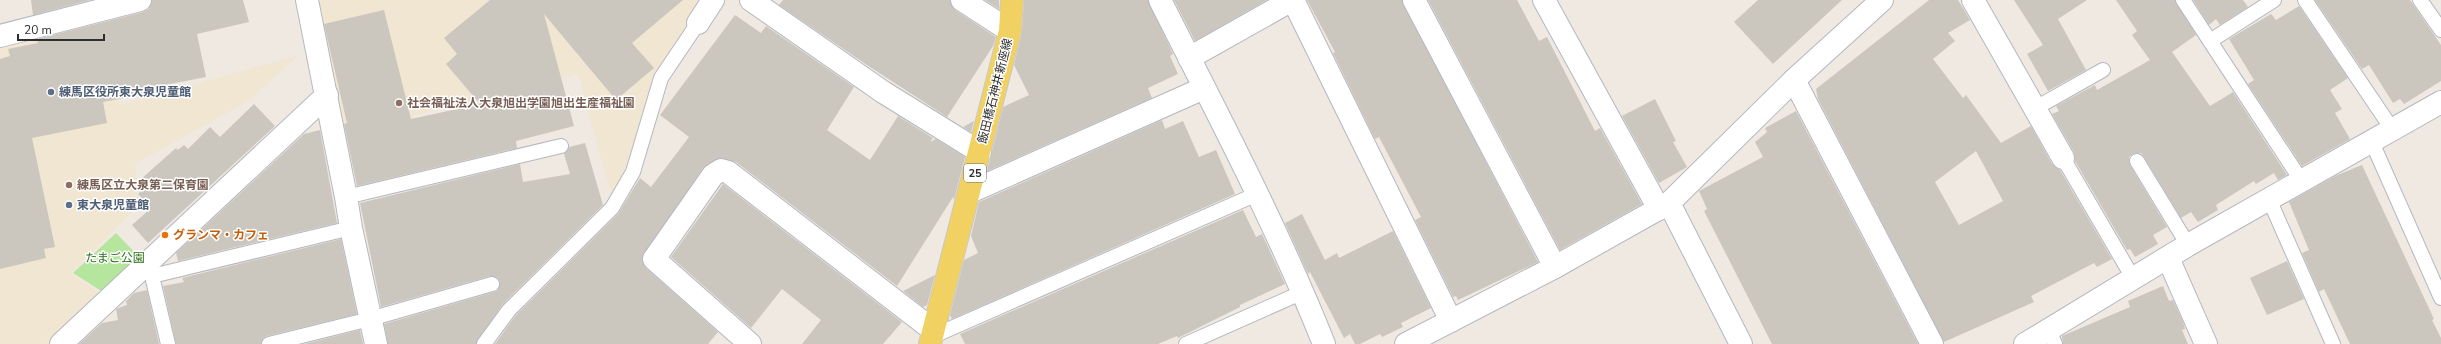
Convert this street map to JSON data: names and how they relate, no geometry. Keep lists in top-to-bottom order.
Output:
{
  "streets": {
    "main road": ["飯田橋石神井新座線", "25"]
  },
  "parks": ["たまご公園"],
  "places": [
    "練馬区役所東大泉児童館",
    "社会福祉法人大泉旭出学園旭出生産福祉園",
    "練馬区立大泉第二保育園",
    "東大泉児童館",
    "グランマ・カフェ"
  ],
  "scale_bar": "20 m"
}
